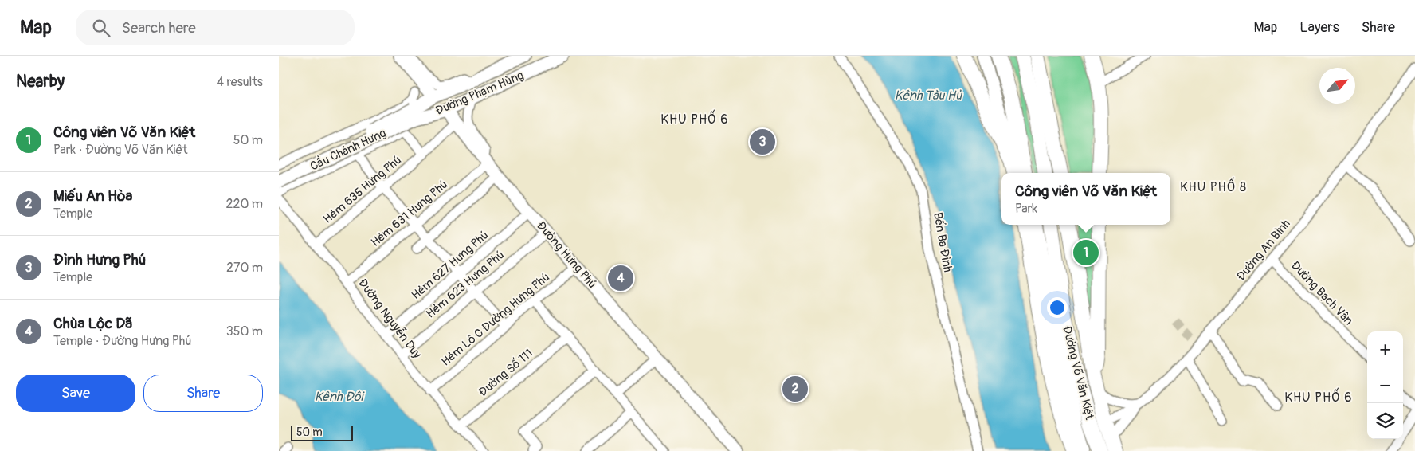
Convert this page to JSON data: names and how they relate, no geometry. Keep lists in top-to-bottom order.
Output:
{
  "streets": {
    "highway": ["Đường Võ Văn Kiệt"],
    "main road": ["Đường Phạm Hùng", "Cầu Chánh Hưng", "Đường Hưng Phú"],
    "street": [
      "Hẻm 635 Hưng Phú",
      "Hẻm 631 Hưng Phú",
      "Bến Ba Đình",
      "Đường An Bình",
      "Hẻm 627 Hưng Phú",
      "Hẻm 623 Hưng Phú",
      "Đường Bạch Vân",
      "Đường Nguyễn Duy",
      "Hẻm Lô C Đường Hưng Phú",
      "Đường Số 111"
    ]
  },
  "crossings": [
    ["Đường Phạm Hùng", "Cầu Chánh Hưng"],
    ["Đường Phạm Hùng", "Đường Hưng Phú"],
    ["Hẻm 635 Hưng Phú", "Đường Hưng Phú"],
    ["Hẻm 635 Hưng Phú", "Đường Nguyễn Duy"],
    ["Hẻm 631 Hưng Phú", "Đường Hưng Phú"],
    ["Hẻm 631 Hưng Phú", "Đường Nguyễn Duy"],
    ["Đường An Bình", "Đường Bạch Vân"],
    ["Đường An Bình", "Đường Võ Văn Kiệt"],
    ["Đường Hưng Phú", "Hẻm 627 Hưng Phú"],
    ["Đường Hưng Phú", "Hẻm 623 Hưng Phú"],
    ["Đường Hưng Phú", "Hẻm Lô C Đường Hưng Phú"],
    ["Hẻm 627 Hưng Phú", "Đường Nguyễn Duy"],
    ["Hẻm 623 Hưng Phú", "Đường Nguyễn Duy"],
    ["Đường Nguyễn Duy", "Hẻm Lô C Đường Hưng Phú"],
    ["Đường Nguyễn Duy", "Đường Số 111"]
  ],
  "districts": ["KHU PHỐ 6", "KHU PHỐ 8", "KHU PHỐ 6"],
  "water": ["Kênh Tàu Hủ", "Kênh Đôi"],
  "scale_bar": "50 m",
  "north": "top right",
  "page": {
    "header": "Map",
    "search": "Search here",
    "nav": ["Map", "Layers", "Share"],
    "heading": ["Nearby", "4 results"],
    "list": [
      {
        "mark": "1",
        "name": "Công viên Võ Văn Kiệt",
        "note": "Park · Đường Võ Văn Kiệt",
        "value": "50 m"
      },
      {
        "mark": "2",
        "name": "Miếu An Hòa",
        "note": "Temple",
        "value": "220 m"
      },
      {
        "mark": "3",
        "name": "Đình Hưng Phú",
        "note": "Temple",
        "value": "270 m"
      },
      {
        "mark": "4",
        "name": "Chùa Lộc Dã",
        "note": "Temple · Đường Hưng Phú",
        "value": "350 m"
      }
    ],
    "pins": [
      "3",
      "1",
      "4",
      "2"
    ],
    "popup": ["Công viên Võ Văn Kiệt", "Park"],
    "map_buttons": ["+", "−"],
    "buttons": ["Save", "Share"],
    "scale": "50 m"
  }
}
